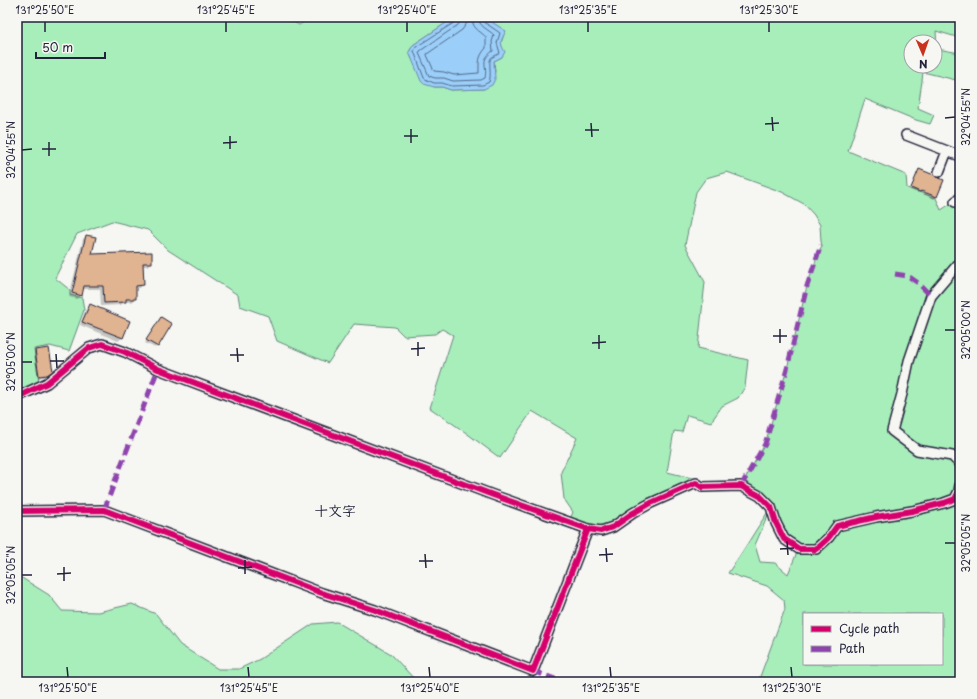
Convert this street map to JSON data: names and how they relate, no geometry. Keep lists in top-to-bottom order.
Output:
{
  "districts": ["十文字"],
  "legend": ["Cycle path", "Path"],
  "scale_bar": "50 m",
  "north": "bottom",
  "coordinates": [
    "131°25'50\"E",
    "131°25'45\"E",
    "131°25'40\"E",
    "131°25'35\"E",
    "131°25'30\"E",
    "32°04'55\"N",
    "32°05'00\"N",
    "32°05'05\"N"
  ]
}
